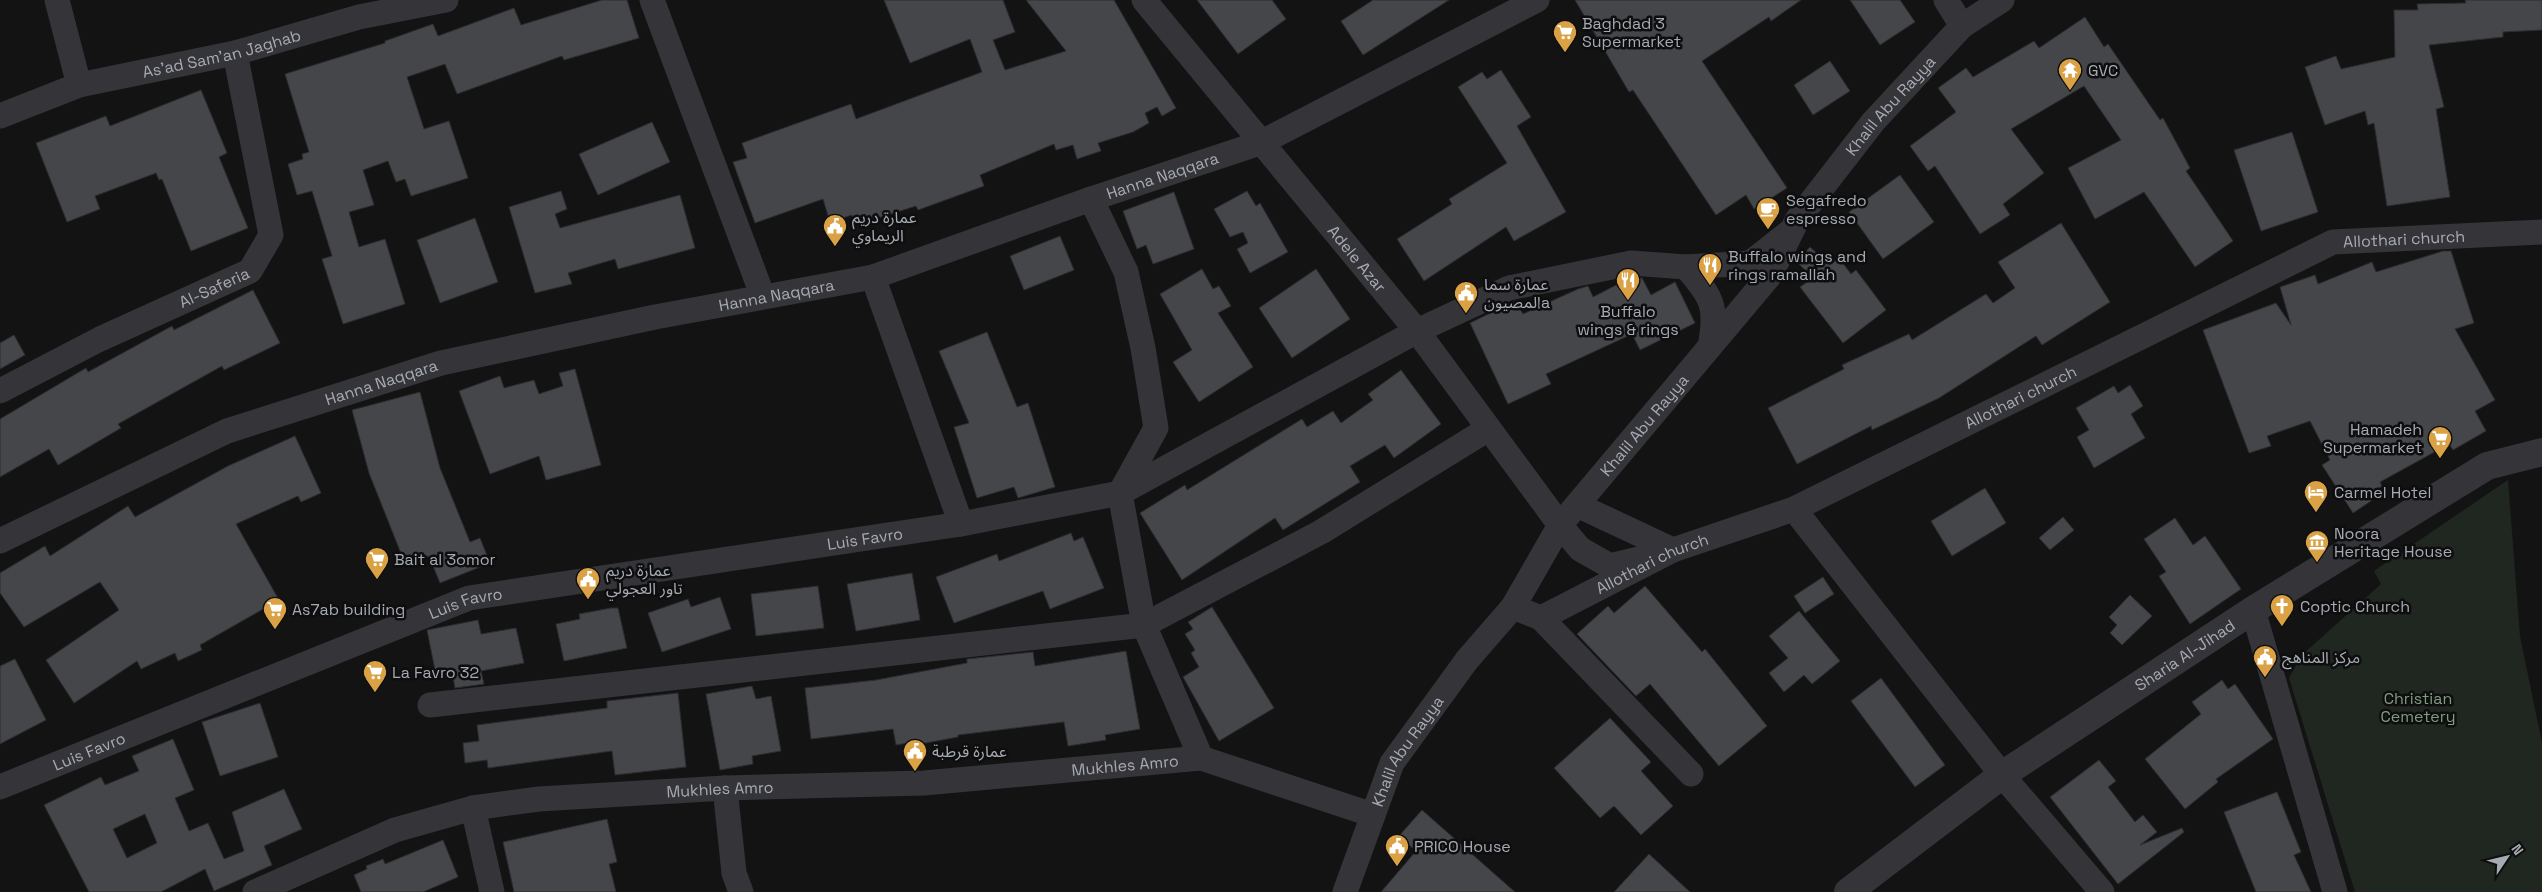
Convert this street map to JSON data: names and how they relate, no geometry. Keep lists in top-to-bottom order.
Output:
{
  "streets": {
    "street": [
      "As'ad Sam'an Jaghab",
      "Khalil Abu Rayya",
      "Hanna Naqqara",
      "Allothari church",
      "Adele Azar",
      "Al-Saferia",
      "Luis Favro",
      "Sharia Al-Jihad",
      "Mukhles Amro"
    ]
  },
  "crossings": [
    ["As'ad Sam'an Jaghab", "Al-Saferia"],
    ["Khalil Abu Rayya", "Adele Azar"],
    ["Khalil Abu Rayya", "Luis Favro"],
    ["Hanna Naqqara", "Adele Azar"],
    ["Allothari church", "Adele Azar"],
    ["Adele Azar", "Luis Favro"]
  ],
  "parks": ["Christian Cemetery"],
  "places": {
    "supermarket": [
      "Baghdad 3 Supermarket",
      "Hamadeh Supermarket",
      "Bait al 3omor",
      "As7ab building",
      "La Favro 32"
    ],
    "temple": ["GVC"],
    "cafe": ["Segafredo espresso"],
    "public building": [
      "عمارة دريم الريماوي",
      "عمارة سما المصيونa",
      "عمارة دريم تاور العجولي",
      "مركز المناهج",
      "عمارة قرطبة",
      "PRICO House"
    ],
    "restaurant": ["Buffalo wings and rings ramallah", "Buffalo wings & rings"],
    "hotel": ["Carmel Hotel"],
    "museum": ["Noora Heritage House"],
    "church": ["Coptic Church"]
  },
  "north": "top right"
}
